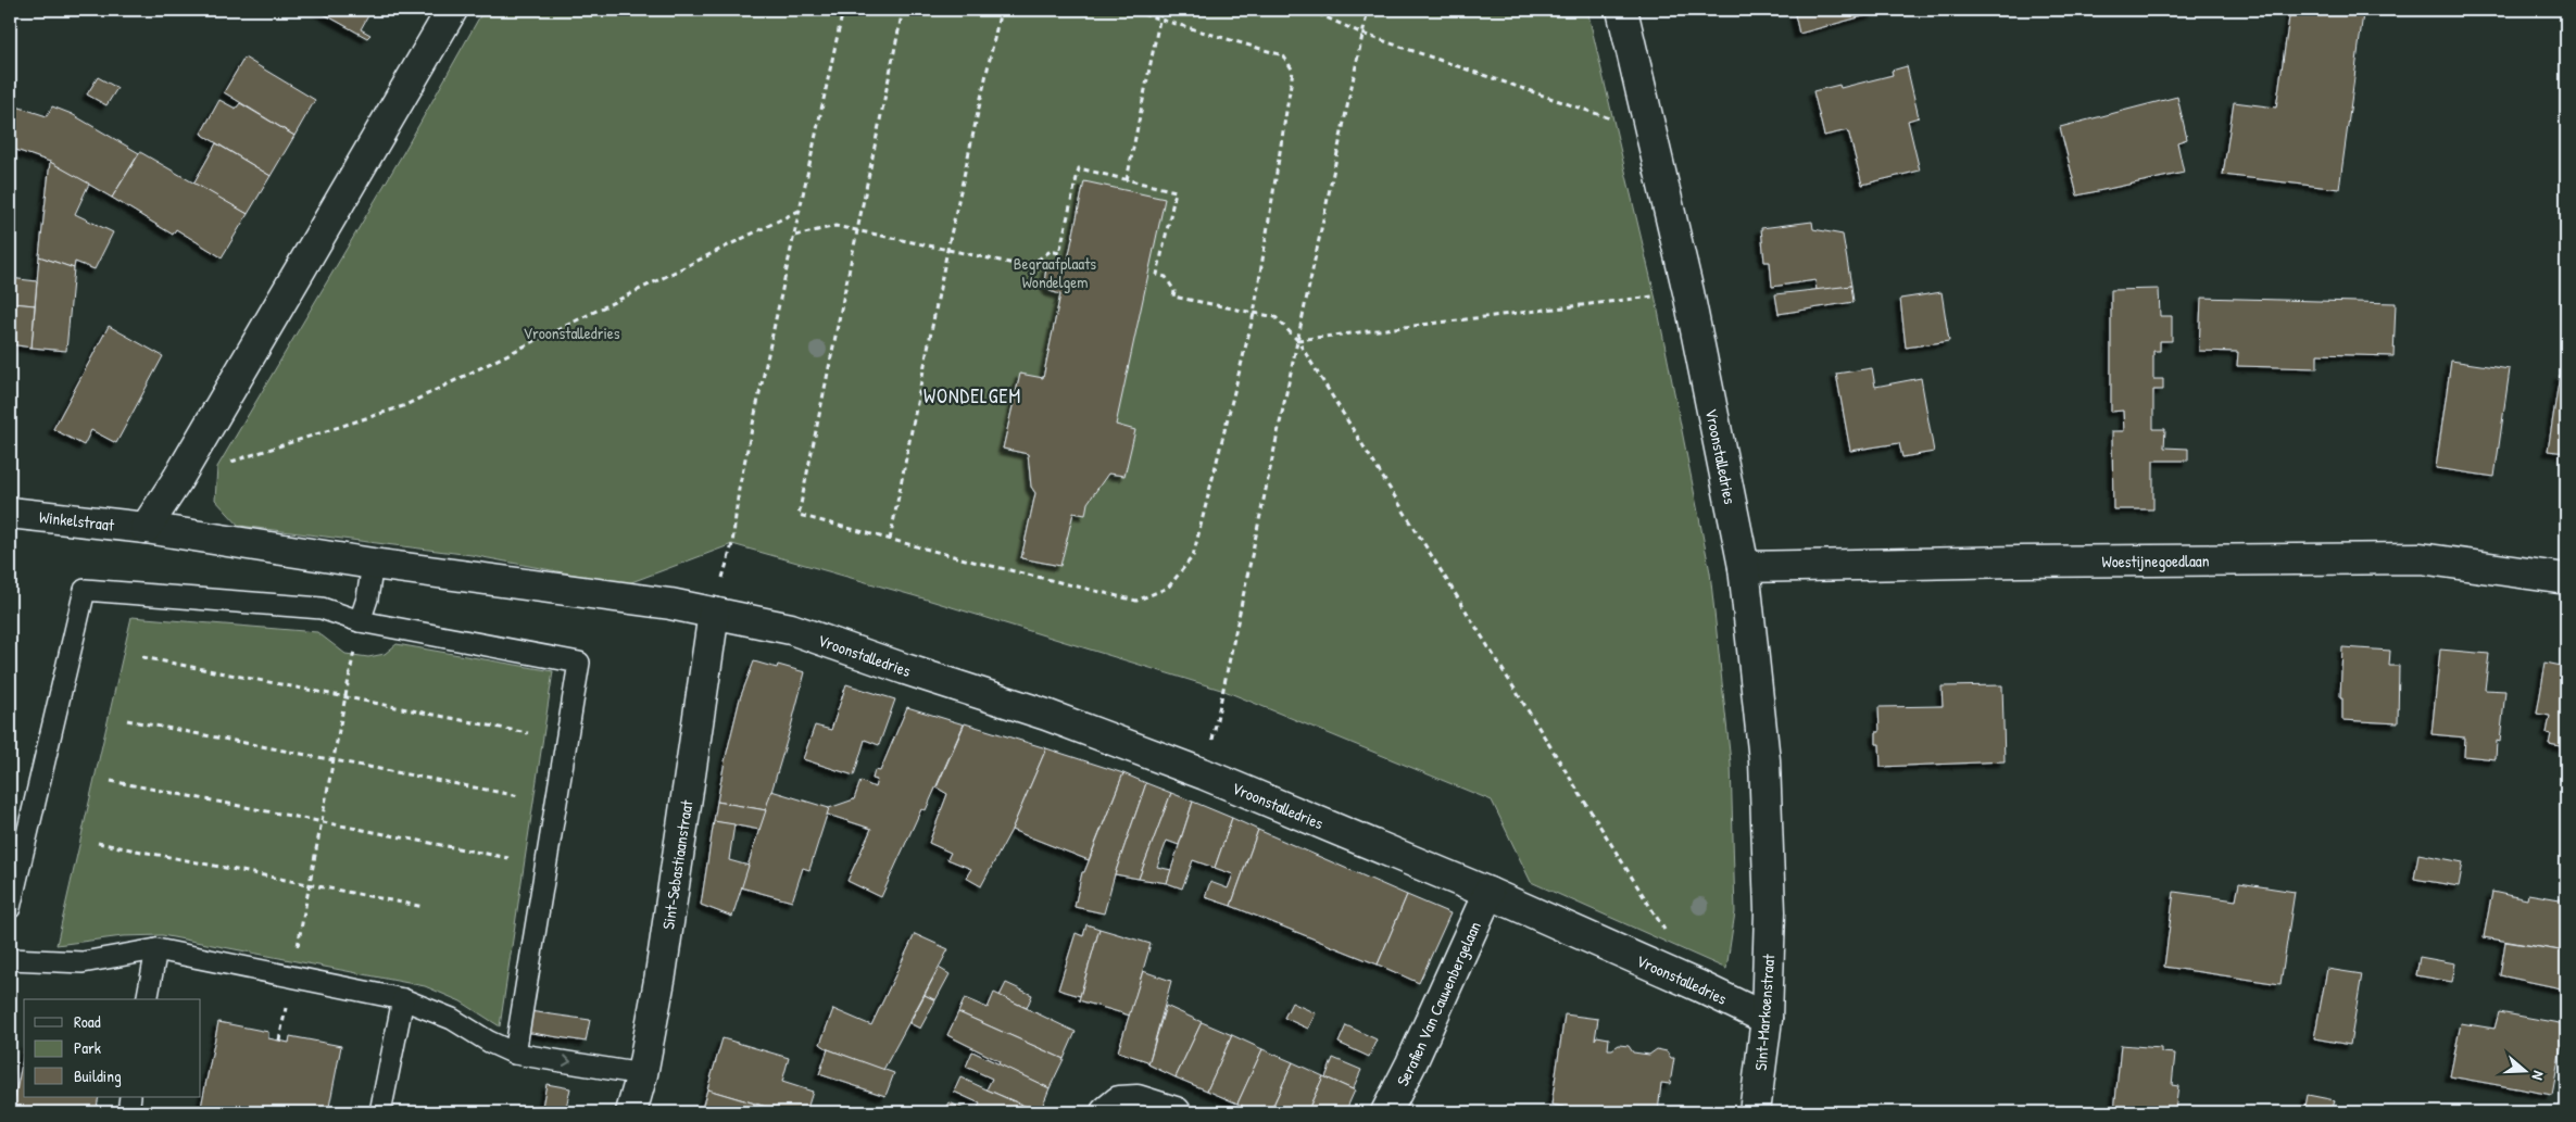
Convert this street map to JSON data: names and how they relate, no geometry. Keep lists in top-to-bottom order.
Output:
{
  "streets": {
    "street": [
      "Vroonstalledries",
      "Winkelstraat",
      "Woestijnegoedlaan",
      "Sint-Sebastiaanstraat",
      "Serafien Van Cauwenbergelaan",
      "Sint-Markoenstraat"
    ]
  },
  "crossings": [
    ["Vroonstalledries", "Winkelstraat"],
    ["Vroonstalledries", "Woestijnegoedlaan"],
    ["Vroonstalledries", "Sint-Sebastiaanstraat"],
    ["Vroonstalledries", "Serafien Van Cauwenbergelaan"],
    ["Vroonstalledries", "Sint-Markoenstraat"]
  ],
  "districts": ["WONDELGEM"],
  "parks": ["Begraafplaats Wondelgem", "Vroonstalledries"],
  "legend": ["Road", "Park", "Building"],
  "north": "right"
}
